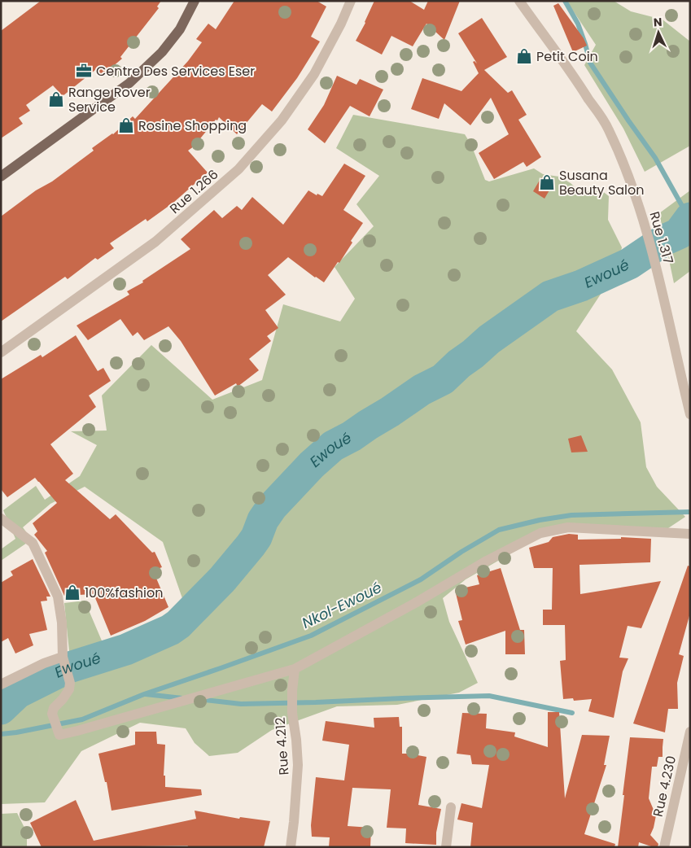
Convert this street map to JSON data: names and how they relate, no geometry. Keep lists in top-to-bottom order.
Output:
{
  "streets": {
    "street": [
      "Rue 1.266",
      "Rue 1.317",
      "Rue 4.212",
      "Rue 4.230"
    ]
  },
  "water": ["Ewoué", "Nkol-Ewoué"],
  "places": {
    "shop": [
      "Petit Coin",
      "Range Rover Service",
      "Rosine Shopping",
      "Susana Beauty Salon",
      "100%fashion"
    ],
    "office": ["Centre Des Services Eser"]
  },
  "north": "top"
}
